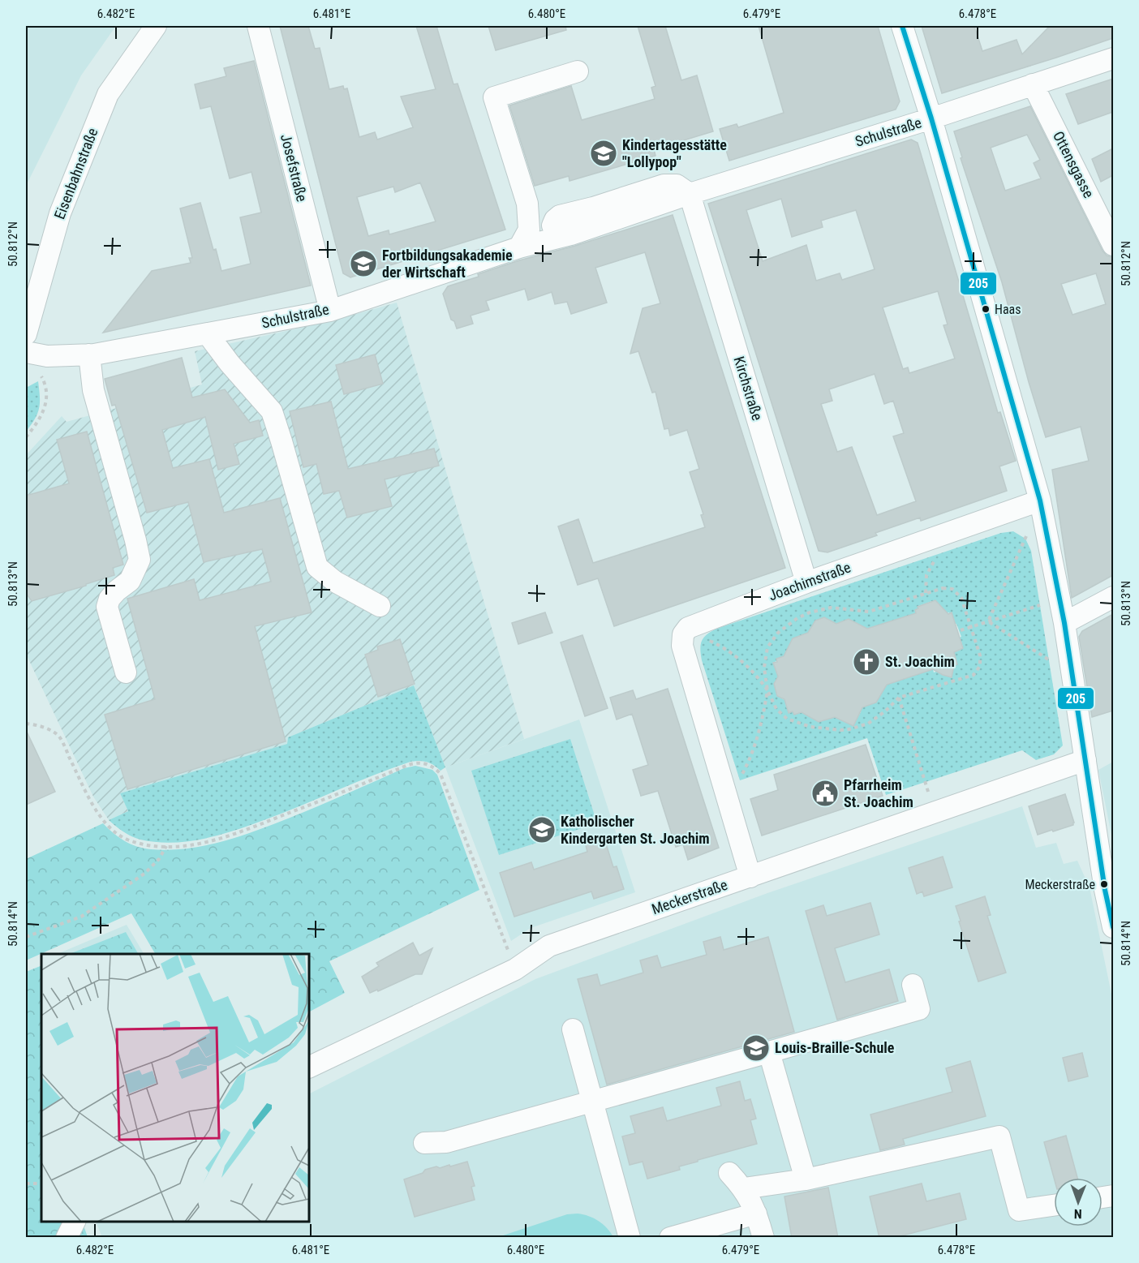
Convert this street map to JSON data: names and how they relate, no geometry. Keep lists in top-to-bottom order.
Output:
{
  "streets": {
    "street": [
      "Schulstraße",
      "Ottensgasse",
      "Josefstraße",
      "Eisenbahnstraße",
      "Kirchstraße",
      "Joachimstraße",
      "Meckerstraße"
    ]
  },
  "crossings": [
    ["Schulstraße", "Ottensgasse"],
    ["Schulstraße", "Josefstraße"],
    ["Schulstraße", "Kirchstraße"],
    ["Kirchstraße", "Joachimstraße"]
  ],
  "places": {
    "school or university": [
      "Kindertagesstätte \"Lollypop\"",
      "Fortbildungsakademie der Wirtschaft",
      "Katholischer Kindergarten St. Joachim",
      "Louis-Braille-Schule"
    ],
    "other": ["Haas", "Meckerstraße"],
    "church": ["St. Joachim"],
    "public building": ["Pfarrheim St. Joachim"]
  },
  "lines": ["transit line 205"],
  "north": "bottom",
  "coordinates": [
    "6.482°E",
    "6.481°E",
    "6.480°E",
    "6.479°E",
    "6.478°E",
    "50.812°N",
    "50.813°N",
    "50.814°N"
  ]
}
